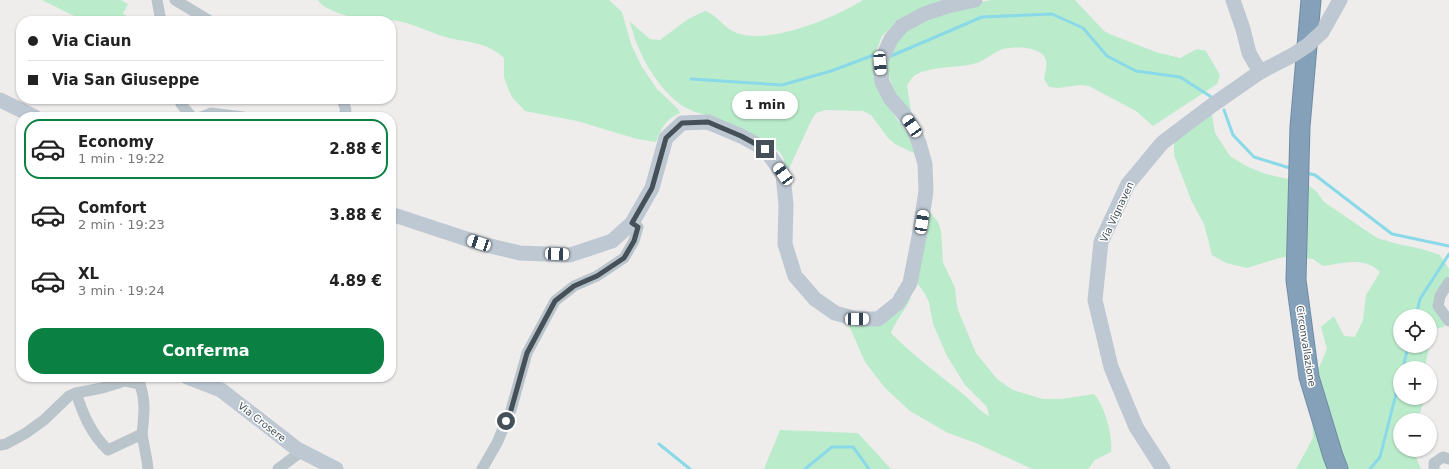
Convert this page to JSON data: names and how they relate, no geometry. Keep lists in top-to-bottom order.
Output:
{
  "streets": {
    "highway": ["Circonvallazione"],
    "street": ["Via Vignaven", "Via Crosere"]
  },
  "page": {
    "banner": ["Via Ciaun", "Via San Giuseppe"],
    "bubble": "1 min",
    "list": [
      {
        "name": "Economy",
        "note": "1 min · 19:22",
        "value": "2.88 €"
      },
      {
        "name": "Comfort",
        "note": "2 min · 19:23",
        "value": "3.88 €"
      },
      {
        "name": "XL",
        "note": "3 min · 19:24",
        "value": "4.89 €"
      }
    ],
    "map_buttons": ["+", "−"],
    "buttons": "Conferma"
  }
}
